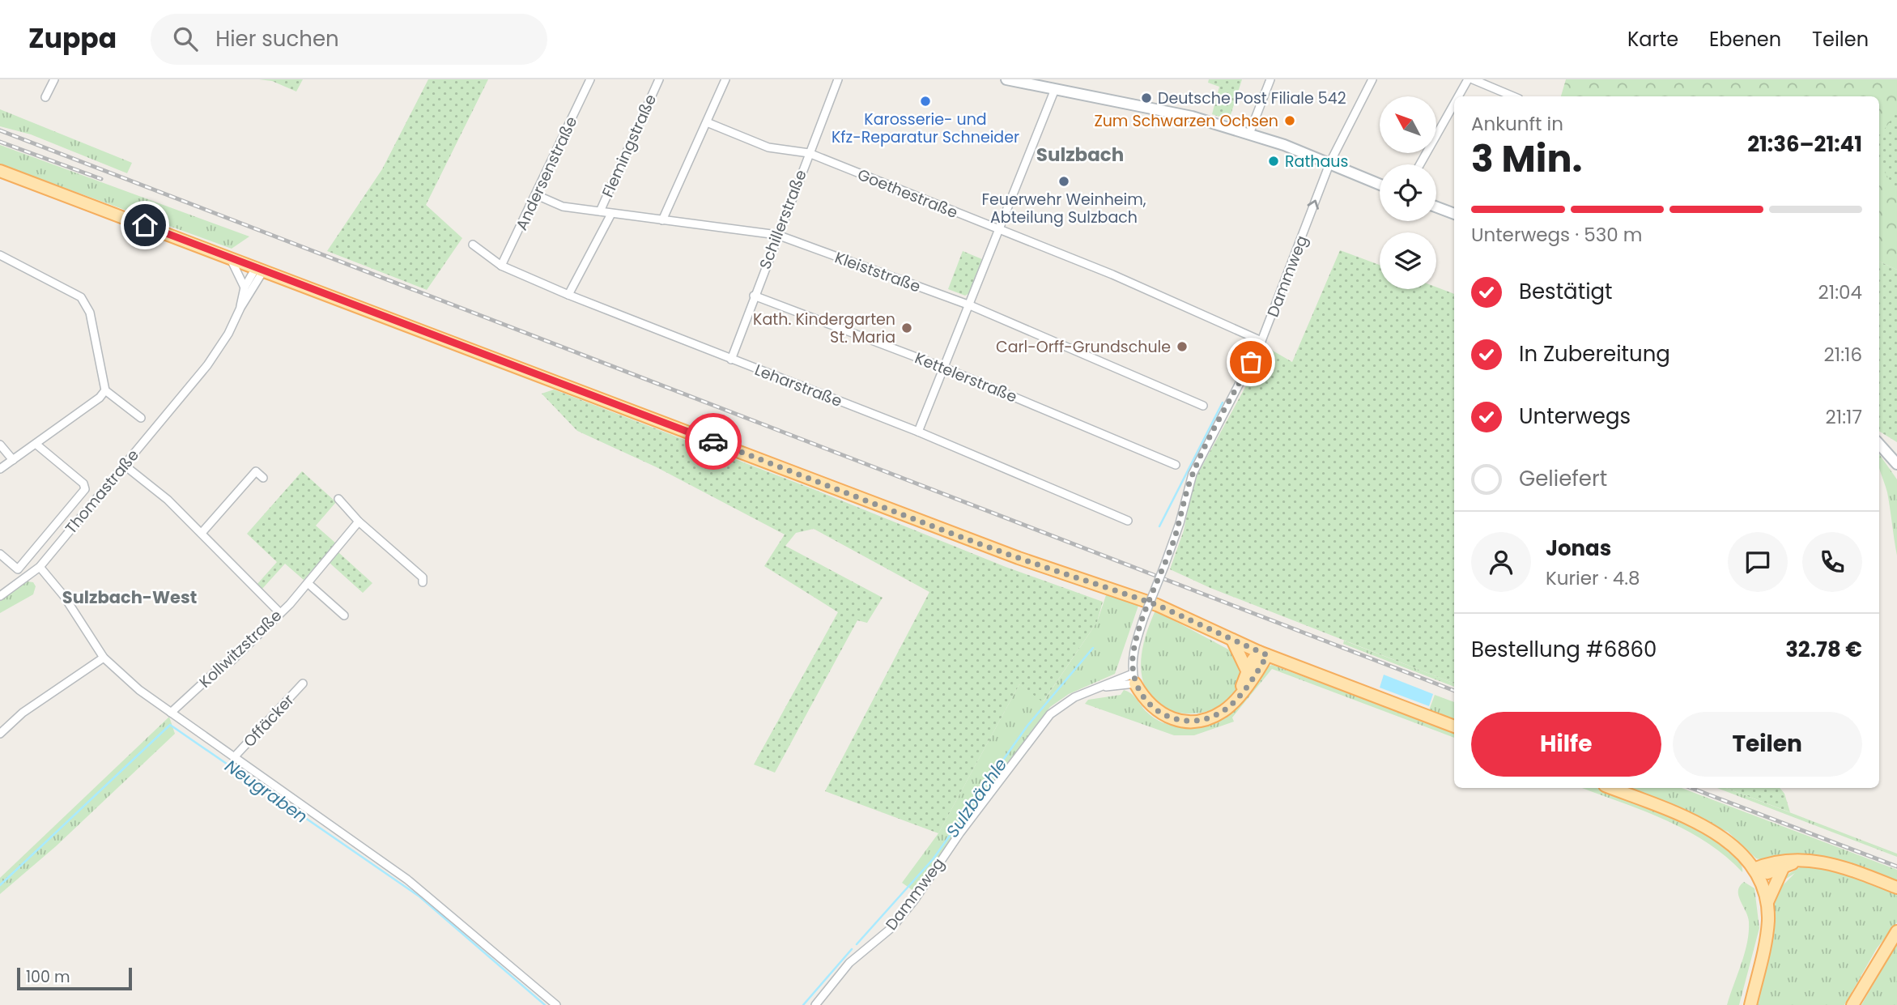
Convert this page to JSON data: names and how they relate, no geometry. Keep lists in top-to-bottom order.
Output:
{
  "streets": {
    "street": [
      "Flemingstraße",
      "Andersenstraße",
      "Goethestraße",
      "Schillerstraße",
      "Kleiststraße",
      "Dammweg",
      "Kettelerstraße",
      "Leharstraße",
      "Thomastraße",
      "Kollwitzstraße",
      "Offäcker"
    ]
  },
  "crossings": [
    ["Flemingstraße", "Kleiststraße"],
    ["Andersenstraße", "Kleiststraße"],
    ["Andersenstraße", "Leharstraße"],
    ["Goethestraße", "Schillerstraße"],
    ["Goethestraße", "Dammweg"],
    ["Schillerstraße", "Kleiststraße"],
    ["Schillerstraße", "Kettelerstraße"],
    ["Schillerstraße", "Leharstraße"]
  ],
  "districts": ["Sulzbach", "Sulzbach-West"],
  "water": ["Neugraben", "Sulzbächle"],
  "places": [
    "Deutsche Post Filiale 542",
    "Karosserie- und Kfz-Reparatur Schneider",
    "Zum Schwarzen Ochsen",
    "Rathaus",
    "Feuerwehr Weinheim, Abteilung Sulzbach",
    "Kath. Kindergarten St. Maria",
    "Carl-Orff-Grundschule"
  ],
  "scale_bar": "100 m",
  "north": "top left",
  "page": {
    "header": "Zuppa",
    "search": "Hier suchen",
    "nav": ["Karte", "Ebenen", "Teilen"],
    "heading": ["3 Min.", "Ankunft in", "21:36–21:41"],
    "panel": [
      "Jonas",
      "Kurier · 4.8",
      "Bestellung #6860",
      "32.78 €"
    ],
    "bar": "Unterwegs · 530 m",
    "list": [
      ["Bestätigt", "21:04"],
      ["In Zubereitung", "21:16"],
      ["Unterwegs", "21:17"],
      "Geliefert"
    ],
    "buttons": ["Hilfe", "Teilen"],
    "scale": "100 m"
  }
}
